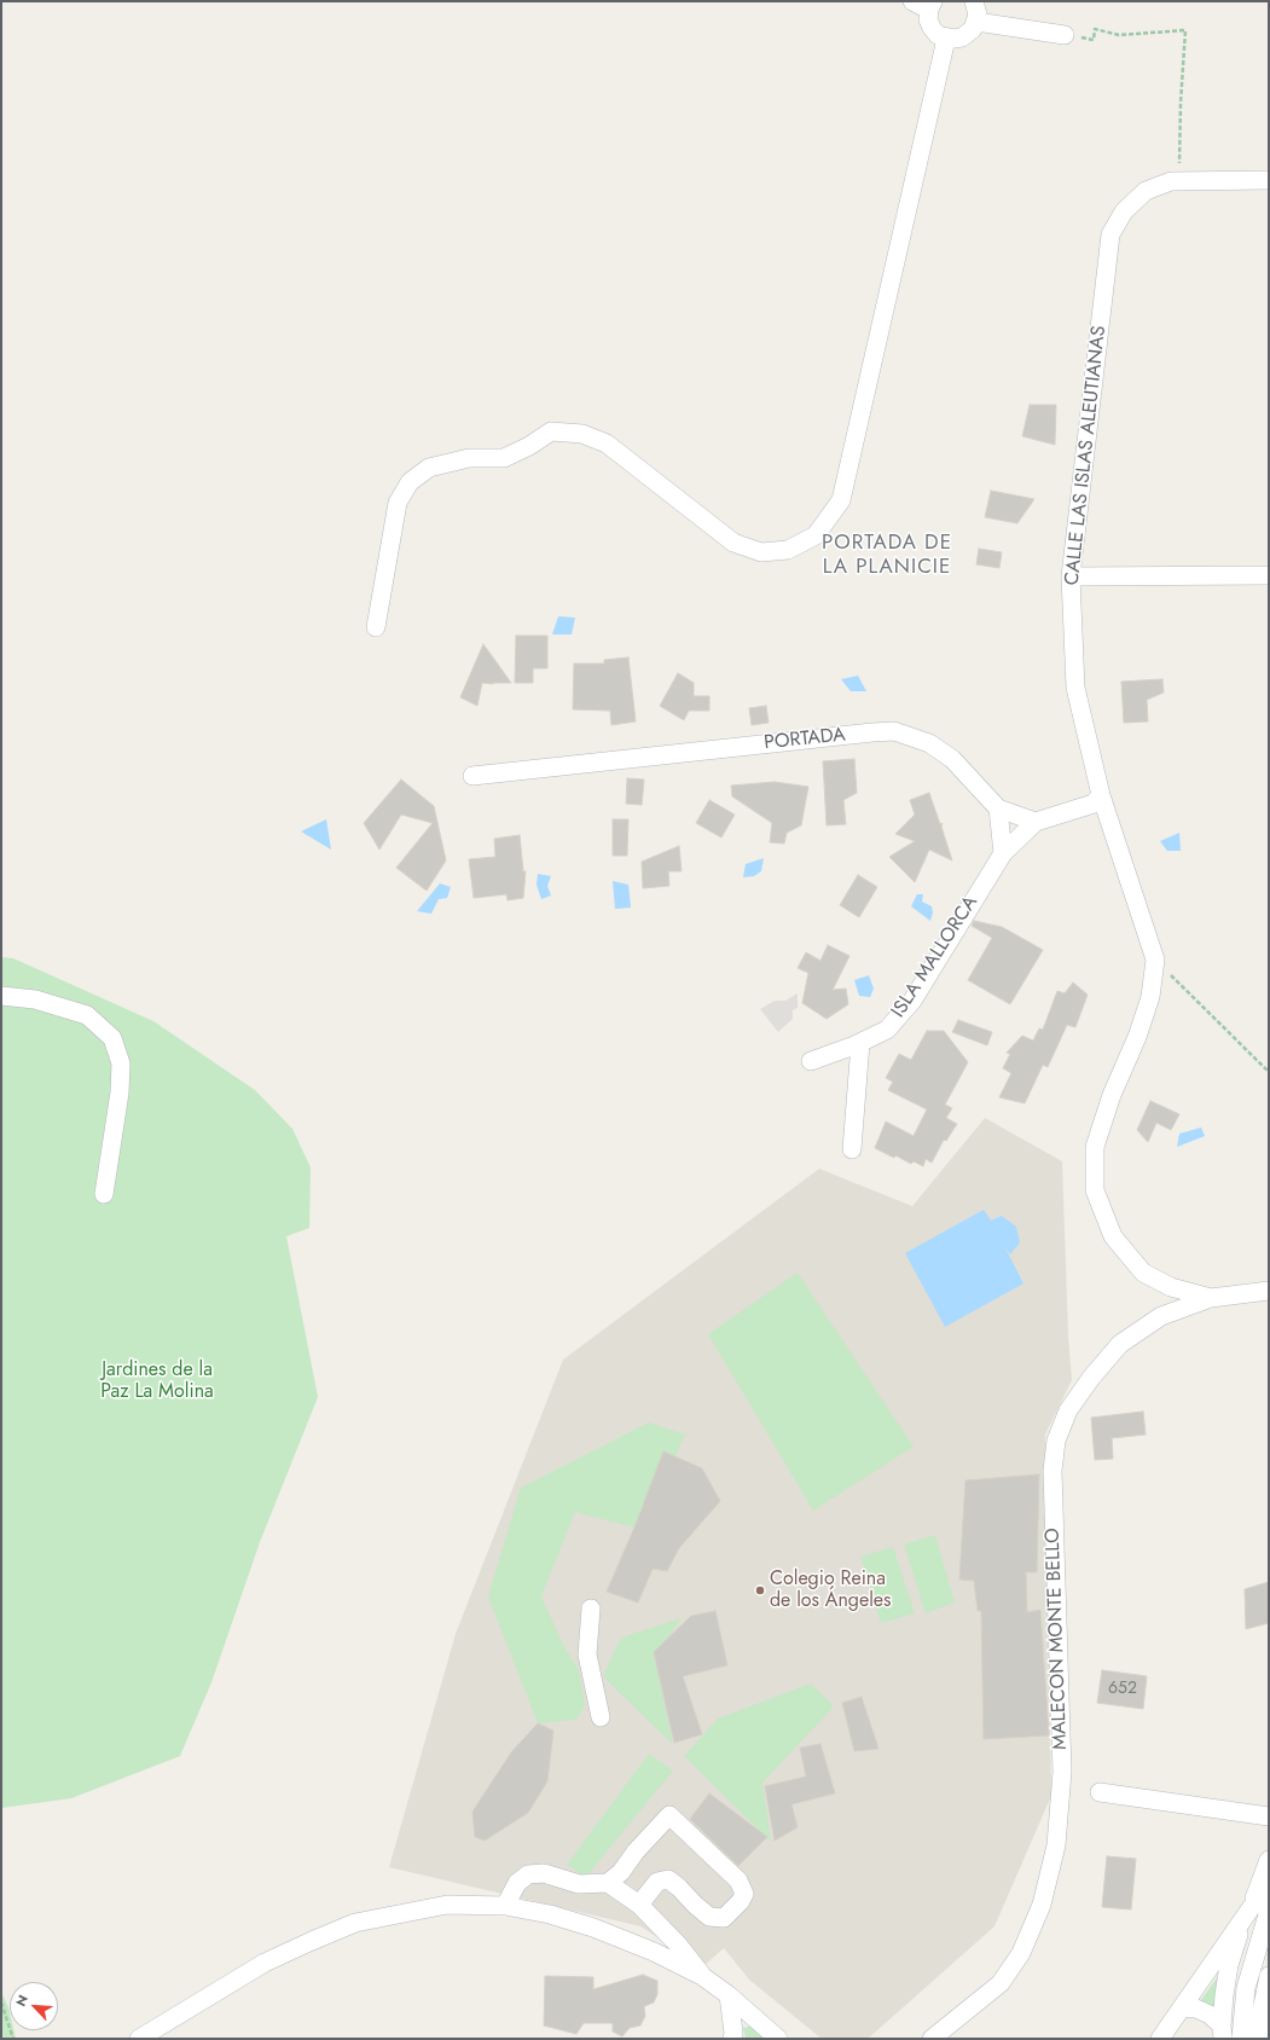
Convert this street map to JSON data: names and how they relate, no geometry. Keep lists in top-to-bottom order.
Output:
{
  "streets": {
    "street": [
      "CALLE LAS ISLAS ALEUTIANAS",
      "PORTADA",
      "ISLA MALLORCA",
      "MALECON MONTE BELLO"
    ]
  },
  "crossings": [
    ["CALLE LAS ISLAS ALEUTIANAS", "MALECON MONTE BELLO"],
    ["PORTADA", "ISLA MALLORCA"]
  ],
  "districts": ["PORTADA DE LA PLANICIE"],
  "parks": ["Jardines de la Paz La Molina"],
  "places": ["Colegio Reina de los Ángeles"],
  "house_numbers": ["652"],
  "north": "top left"
}
